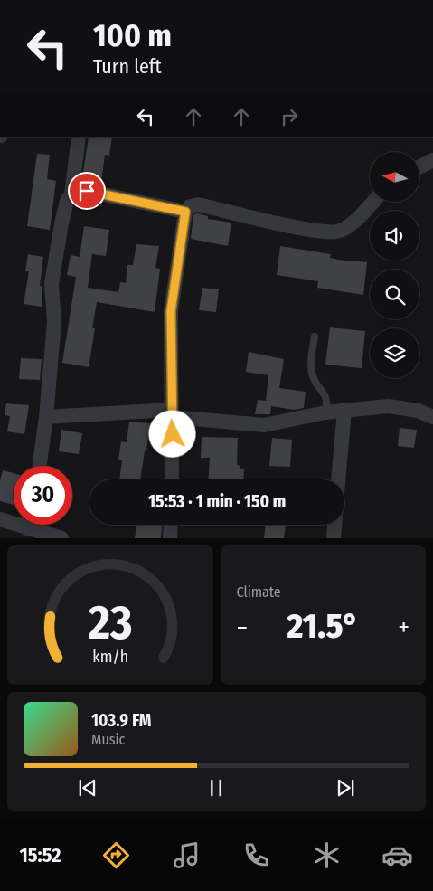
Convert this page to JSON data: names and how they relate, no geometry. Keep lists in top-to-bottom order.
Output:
{
  "north": "left",
  "page": {
    "turn": ["100 m", "Turn left"],
    "limit": "30",
    "trip": "15:53 · 1 min · 150 m",
    "tile": "Climate",
    "heat": ["−", "21.5°", "+"],
    "song": ["103.9 FM", "Music"],
    "tabs": "15:52",
    "gauge": ["23", "km/h"]
  }
}
